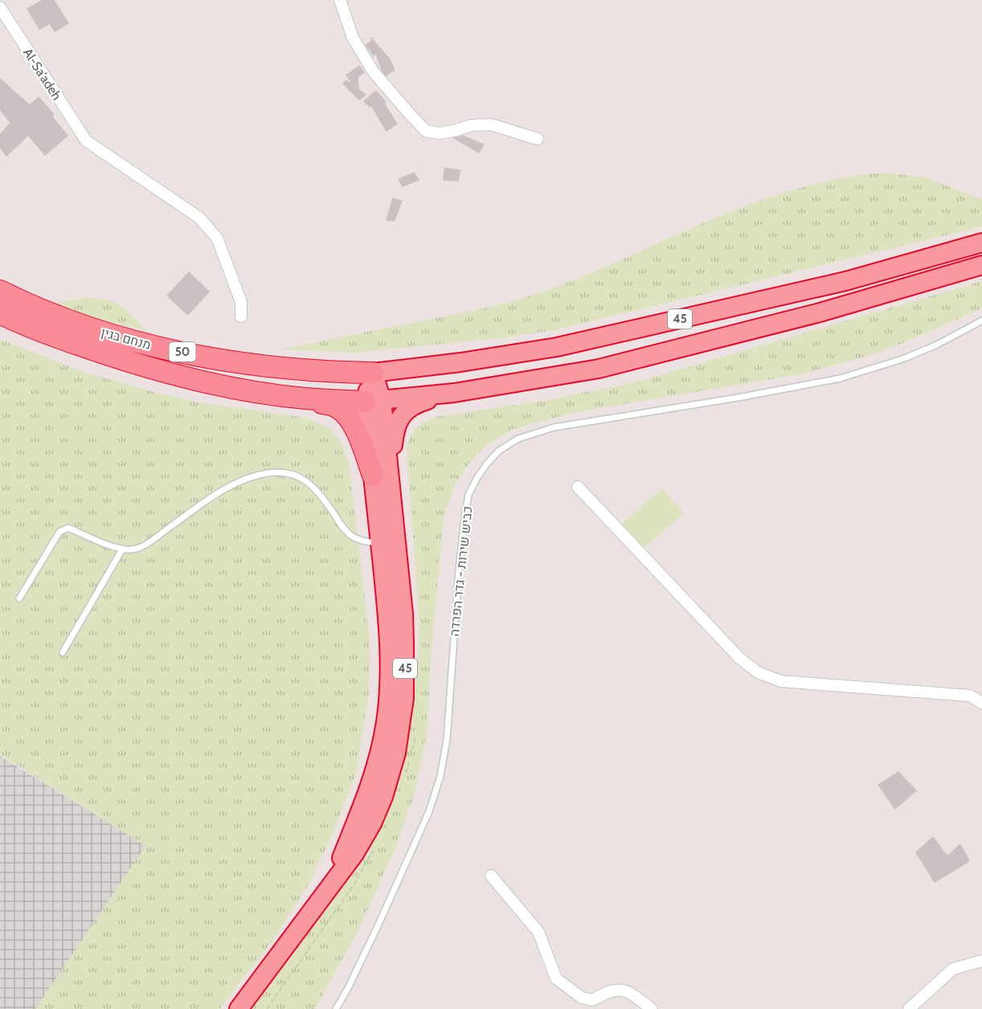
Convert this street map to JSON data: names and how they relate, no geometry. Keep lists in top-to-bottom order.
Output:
{
  "streets": {
    "highway": ["45", "מנחם בגין", "50"],
    "street": ["Al-Sa'adeh"],
    "lane": ["כביש שירות - גדר הפרדה"]
  },
  "crossings": [
    ["45", "מנחם בגין"]
  ]
}
